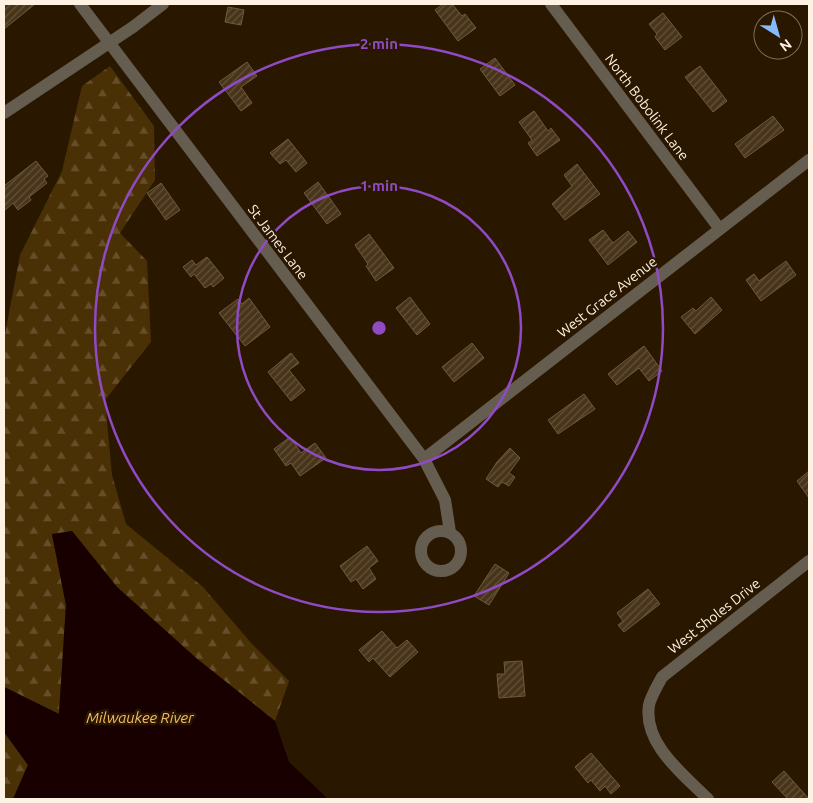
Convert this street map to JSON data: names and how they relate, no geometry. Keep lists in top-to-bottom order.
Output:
{
  "streets": {
    "street": [
      "North Bobolink Lane",
      "St James Lane",
      "West Grace Avenue",
      "West Sholes Drive"
    ]
  },
  "crossings": [
    ["North Bobolink Lane", "West Grace Avenue"],
    ["St James Lane", "West Grace Avenue"]
  ],
  "water": ["Milwaukee River"],
  "north": "bottom right",
  "rings": ["2 min", "1 min"]
}
